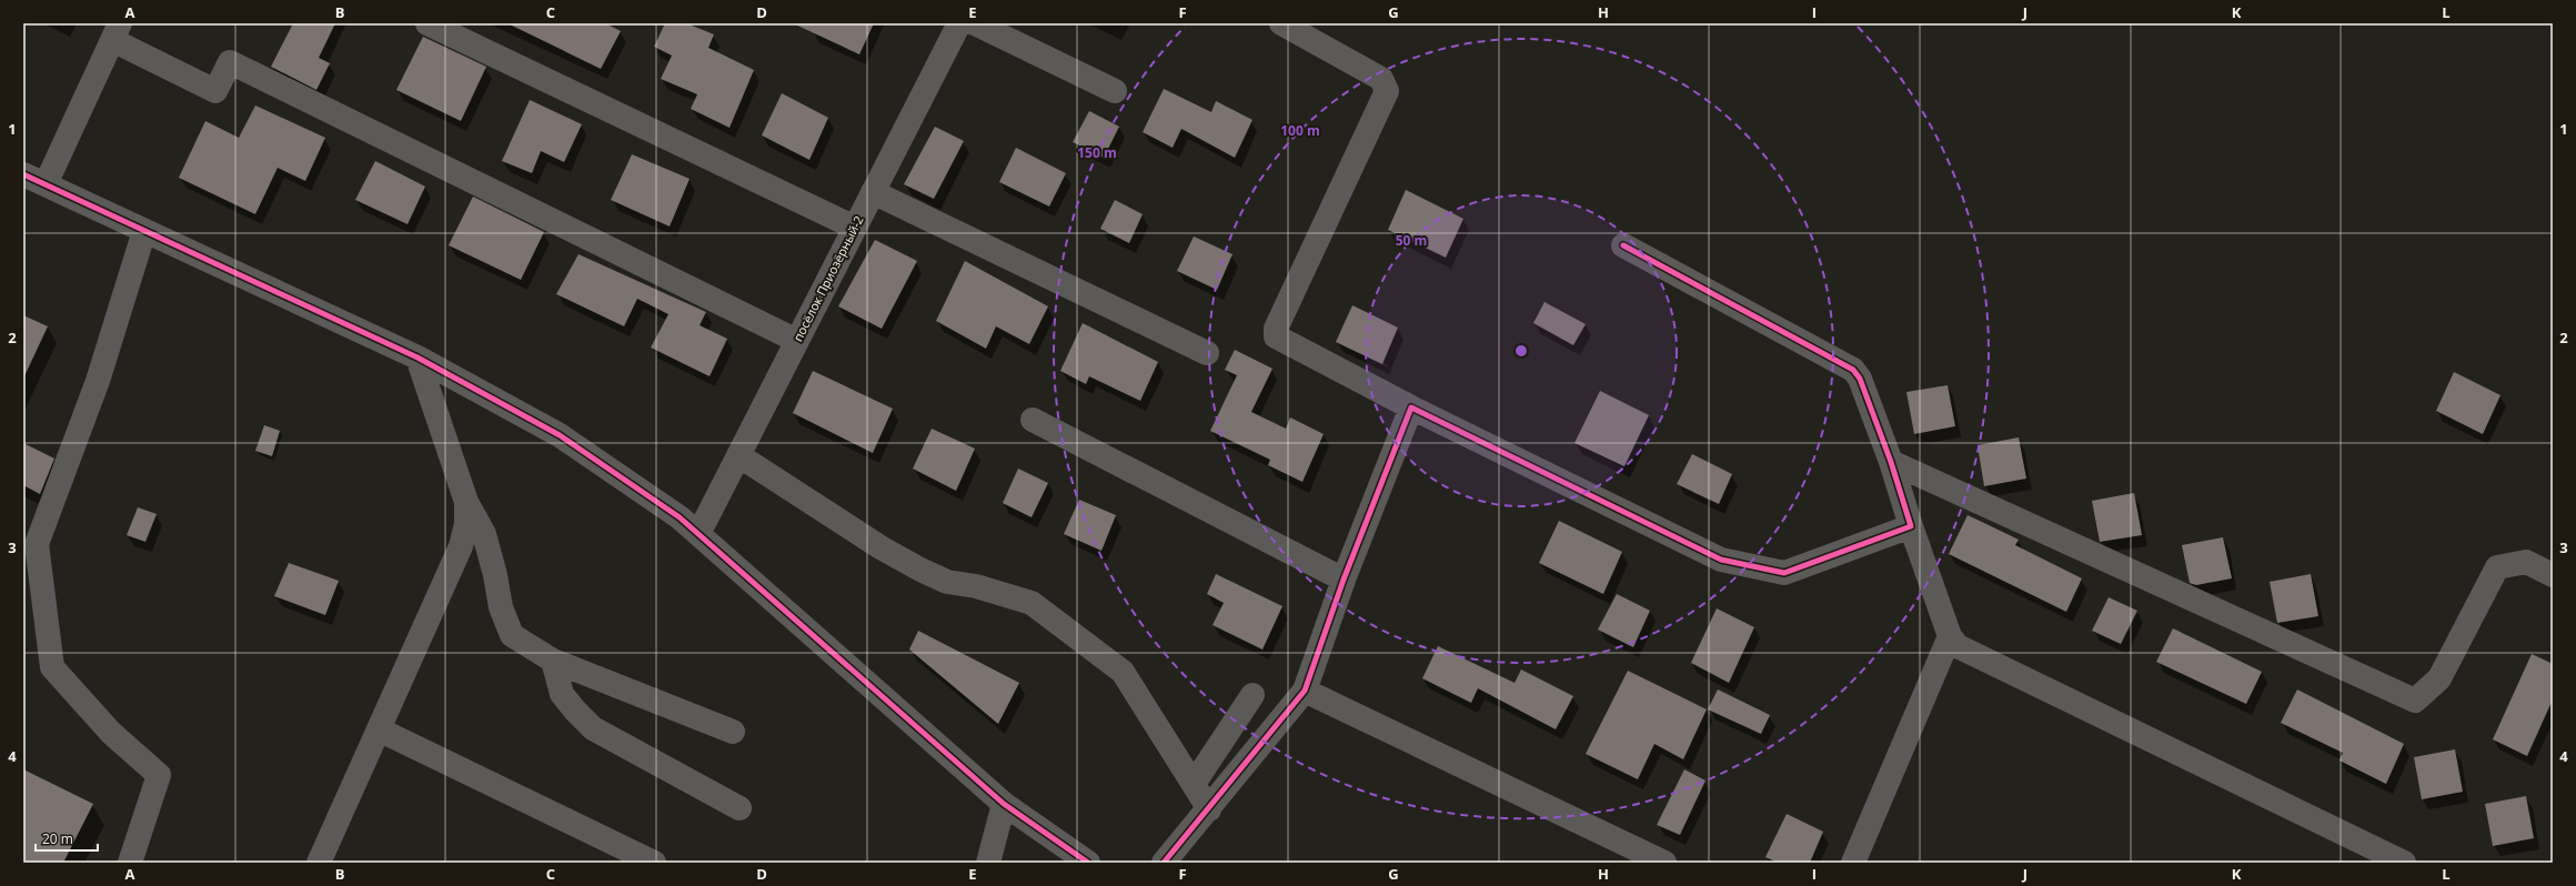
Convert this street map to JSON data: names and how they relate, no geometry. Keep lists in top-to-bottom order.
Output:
{
  "streets": {
    "street": ["посёлок Приозёрный-2"]
  },
  "scale_bar": "20 m",
  "grid": {
    "columns": [
      "A",
      "B",
      "C",
      "D",
      "E",
      "F",
      "G",
      "H",
      "I",
      "J",
      "K",
      "L"
    ],
    "rows": [
      "1",
      "2",
      "3",
      "4"
    ]
  },
  "rings": ["100 m", "150 m", "50 m"]
}
